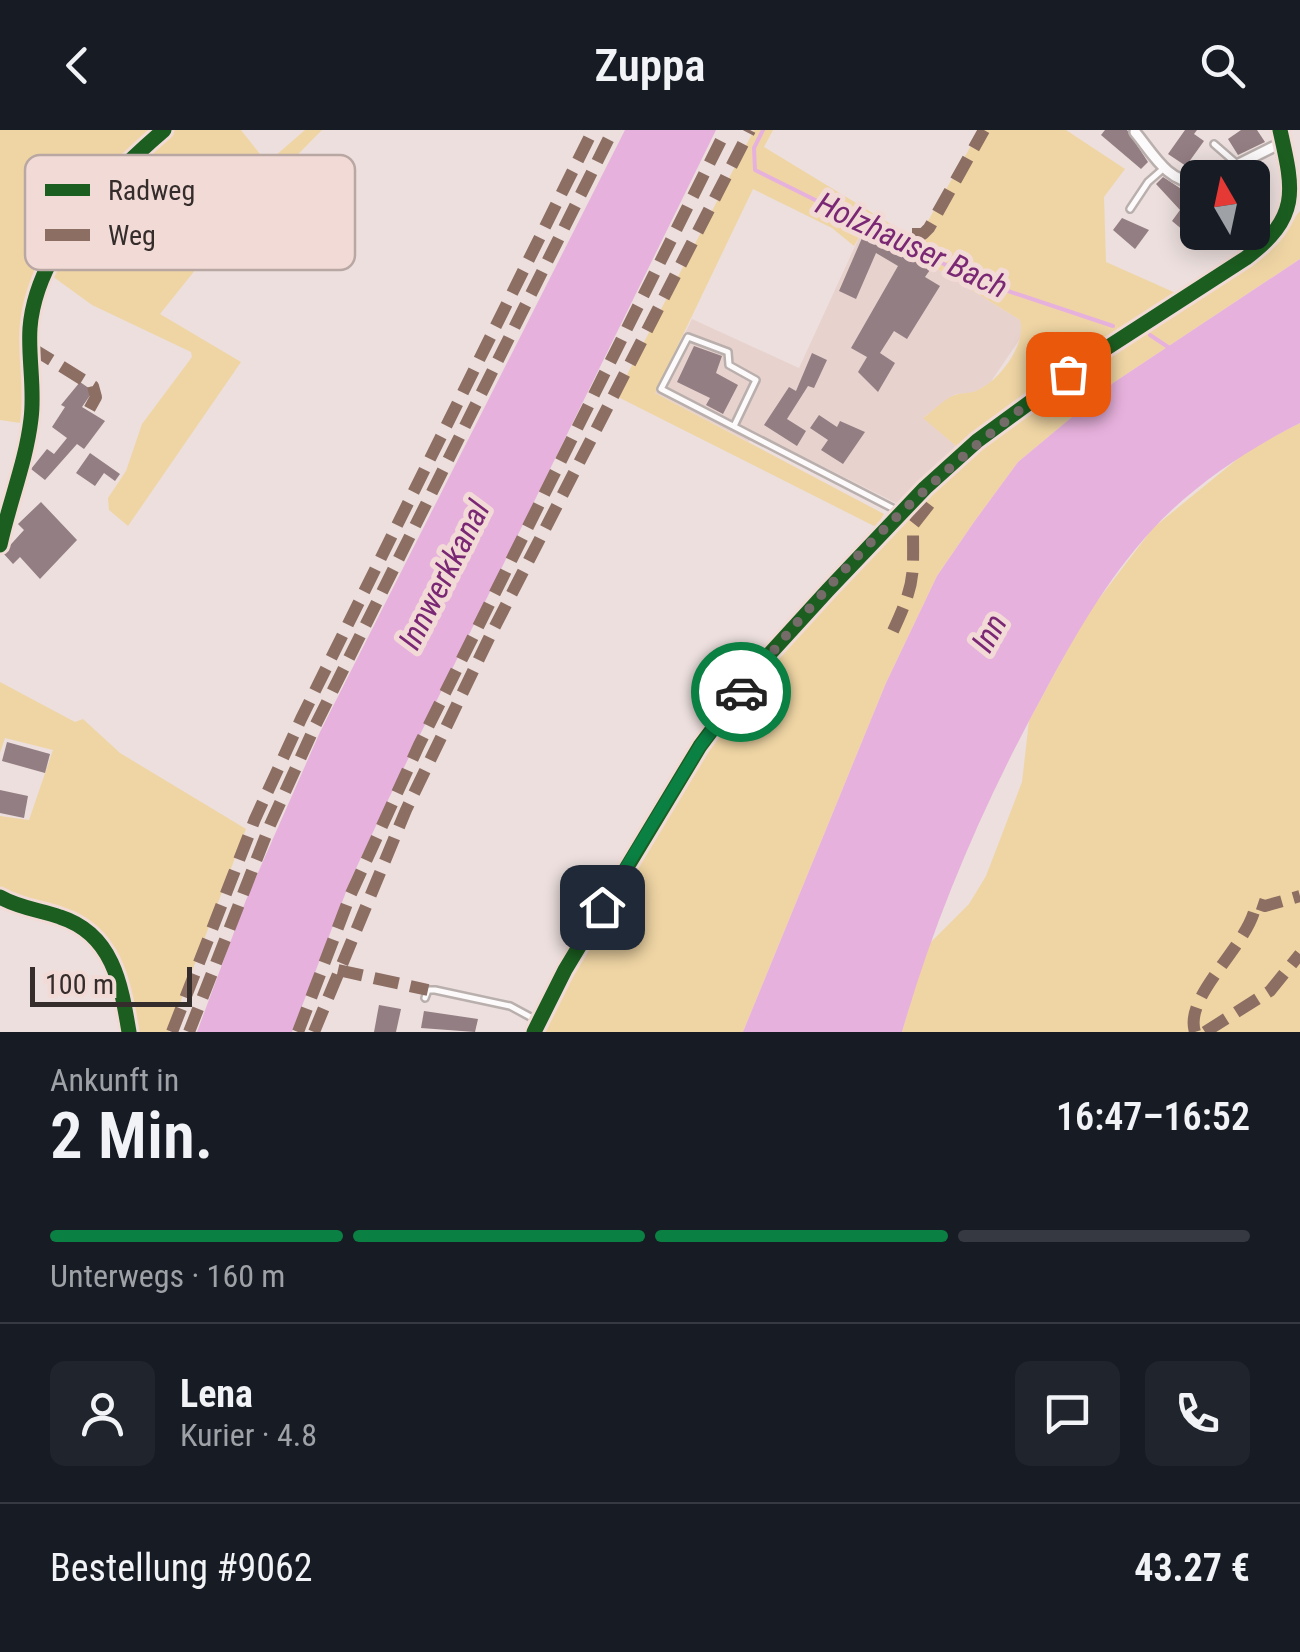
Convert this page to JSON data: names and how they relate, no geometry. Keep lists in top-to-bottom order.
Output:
{
  "water": ["Holzhauser Bach", "Innwerkkanal", "Inn"],
  "legend": ["Radweg", "Weg"],
  "scale_bar": "100 m",
  "north": "top",
  "page": {
    "header": "Zuppa",
    "scale": "100 m",
    "heading": ["2 Min.", "Ankunft in", "16:47–16:52"],
    "panel": [
      "Lena",
      "Kurier · 4.8",
      "Bestellung #9062",
      "43.27 €"
    ],
    "bar": "Unterwegs · 160 m"
  }
}
